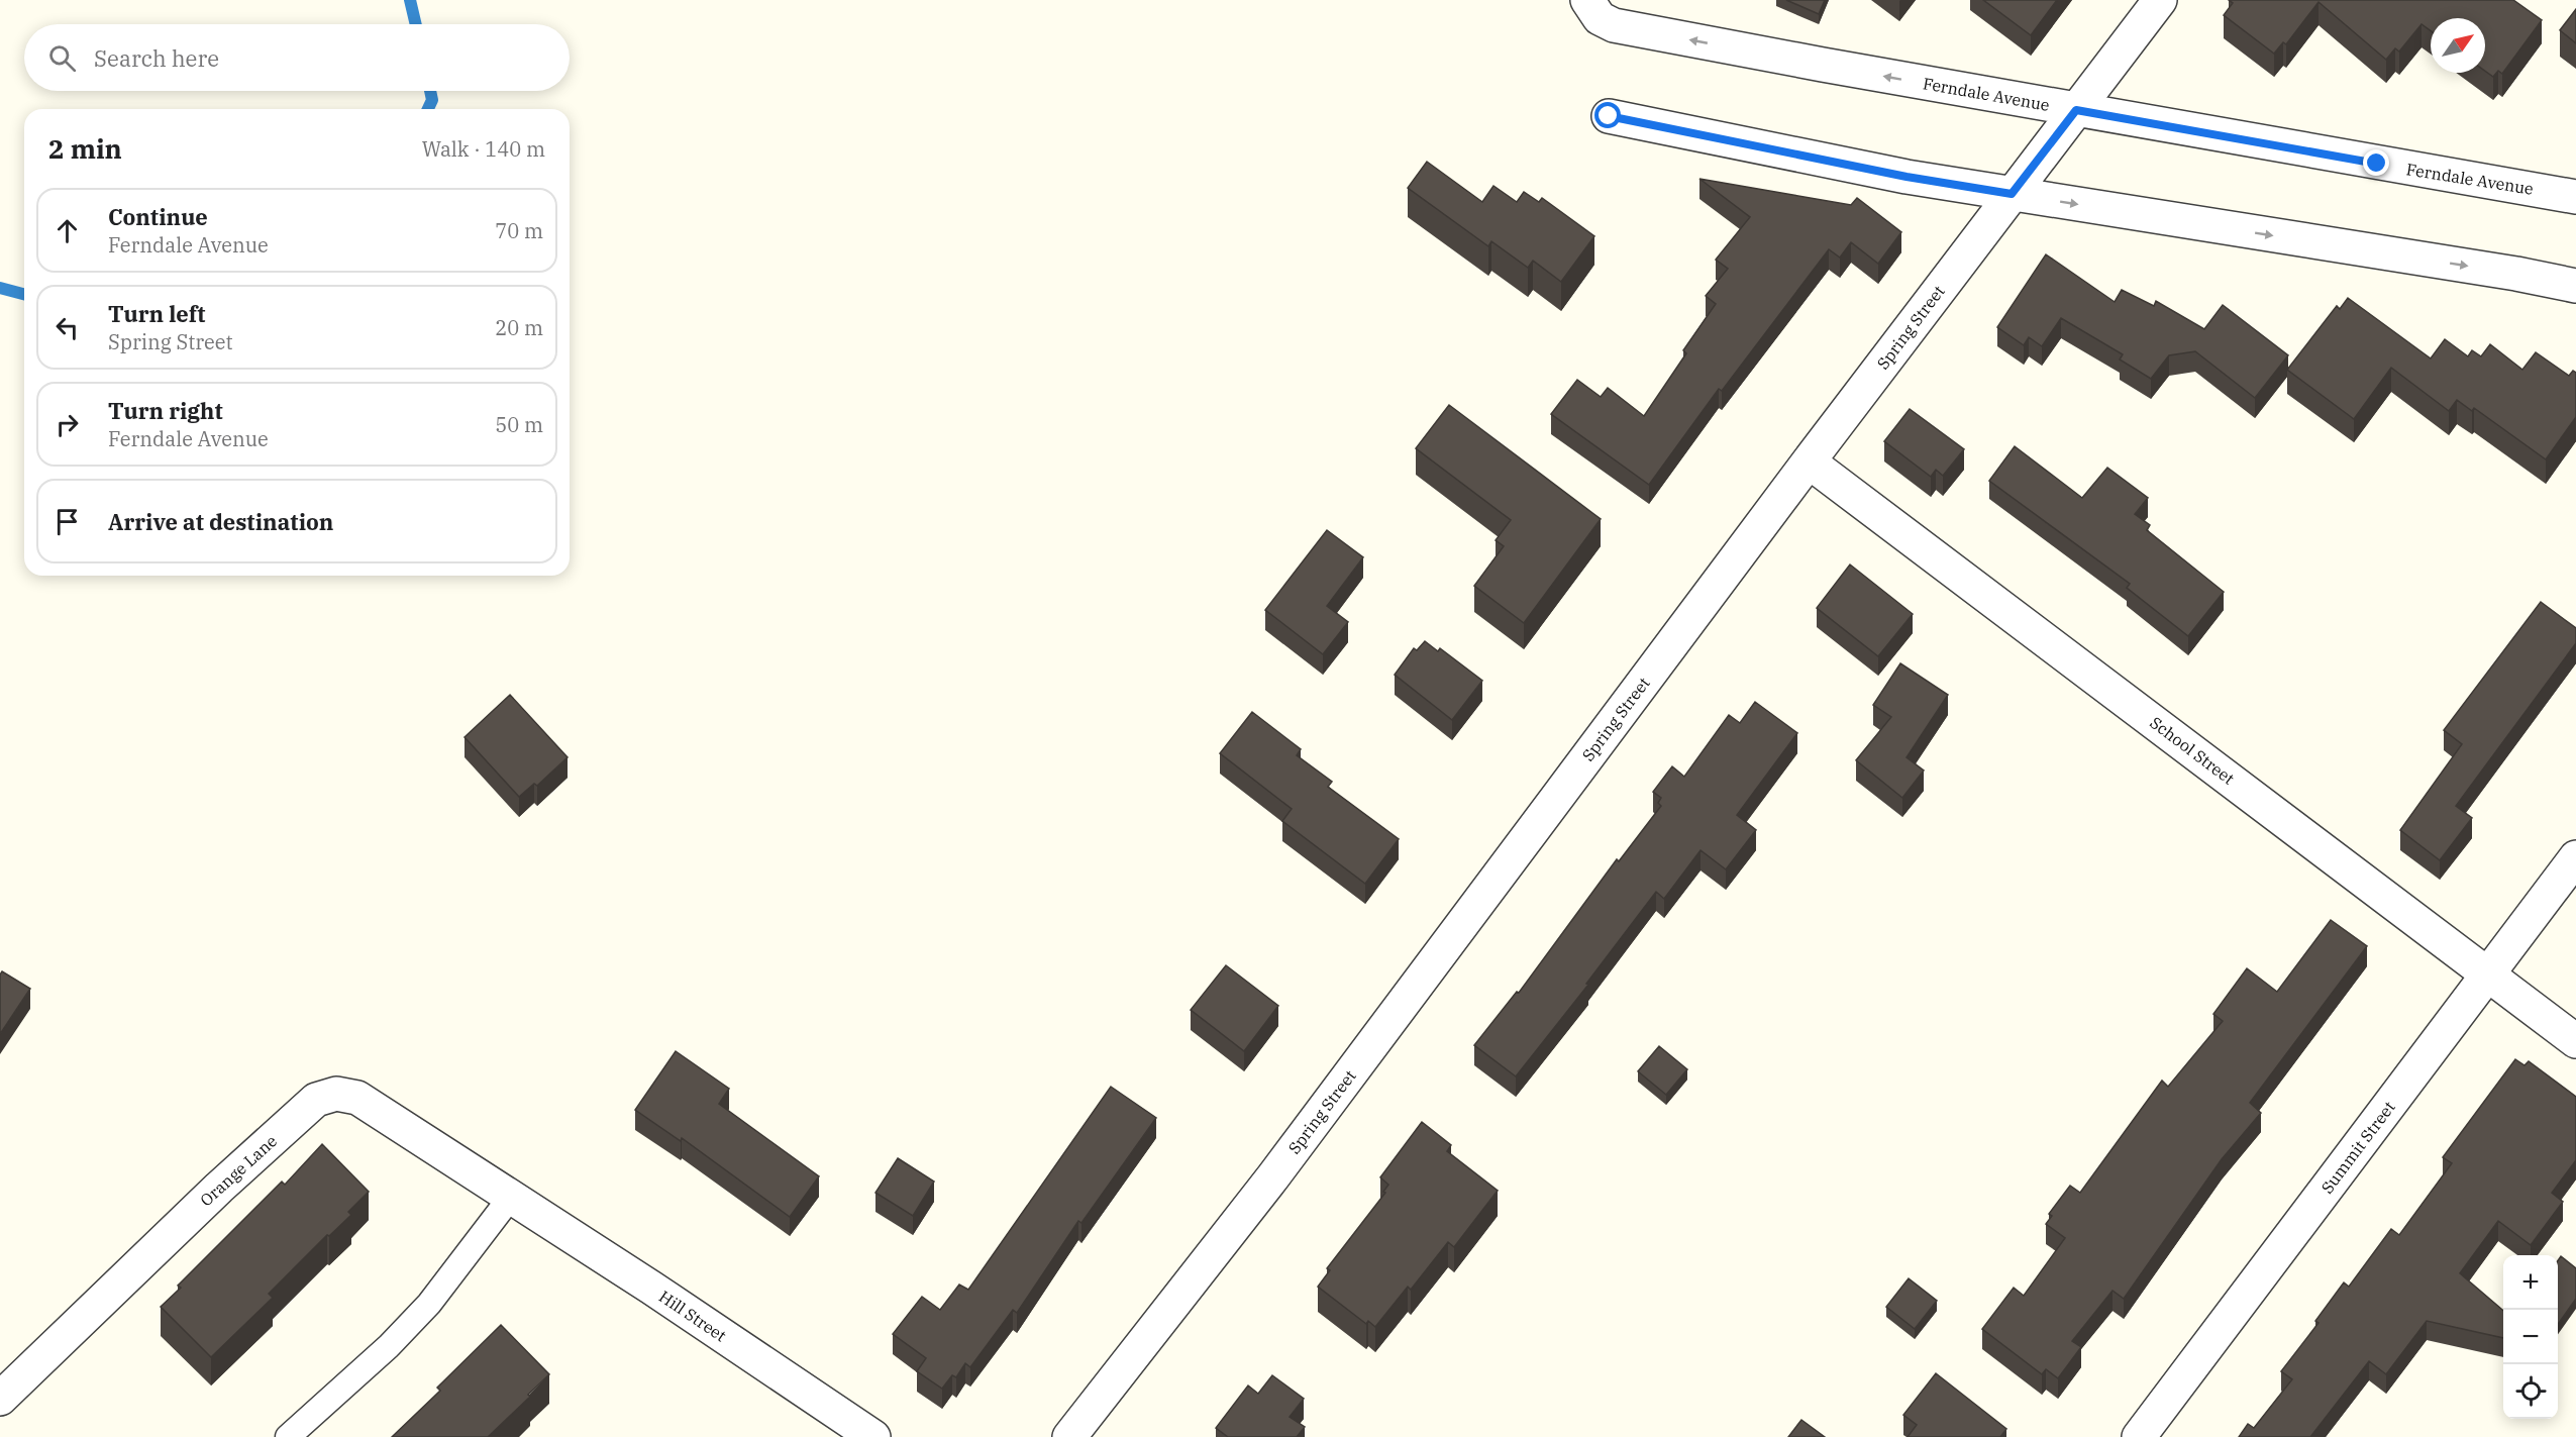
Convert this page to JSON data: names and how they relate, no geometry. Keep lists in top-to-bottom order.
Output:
{
  "streets": {
    "street": [
      "Ferndale Avenue",
      "Spring Street",
      "School Street",
      "Summit Street",
      "Orange Lane",
      "Hill Street"
    ]
  },
  "crossings": [
    ["Ferndale Avenue", "Spring Street"],
    ["Spring Street", "School Street"],
    ["School Street", "Summit Street"],
    ["Orange Lane", "Hill Street"]
  ],
  "north": "top right",
  "page": {
    "search": "Search here",
    "heading": ["2 min", "Walk · 140 m"],
    "list": [
      ["Continue", "Ferndale Avenue", "70 m"],
      ["Turn left", "Spring Street", "20 m"],
      ["Turn right", "Ferndale Avenue", "50 m"],
      "Arrive at destination"
    ],
    "map_buttons": ["+", "−"]
  }
}
